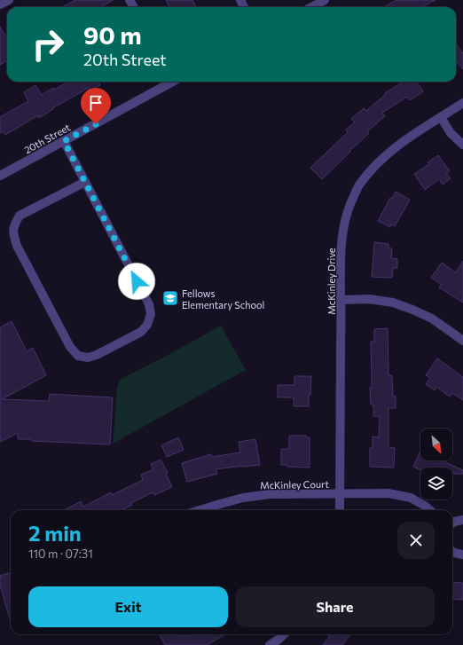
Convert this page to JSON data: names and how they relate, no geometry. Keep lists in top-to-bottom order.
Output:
{
  "streets": {
    "street": ["20th Street", "McKinley Drive", "McKinley Court"]
  },
  "crossings": [
    ["McKinley Drive", "McKinley Court"]
  ],
  "places": {
    "school or university": ["Fellows Elementary School"]
  },
  "north": "bottom right",
  "page": {
    "turn": ["90 m", "20th Street"],
    "heading": ["2 min", "110 m · 07:31"],
    "buttons": ["Exit", "Share"]
  }
}
